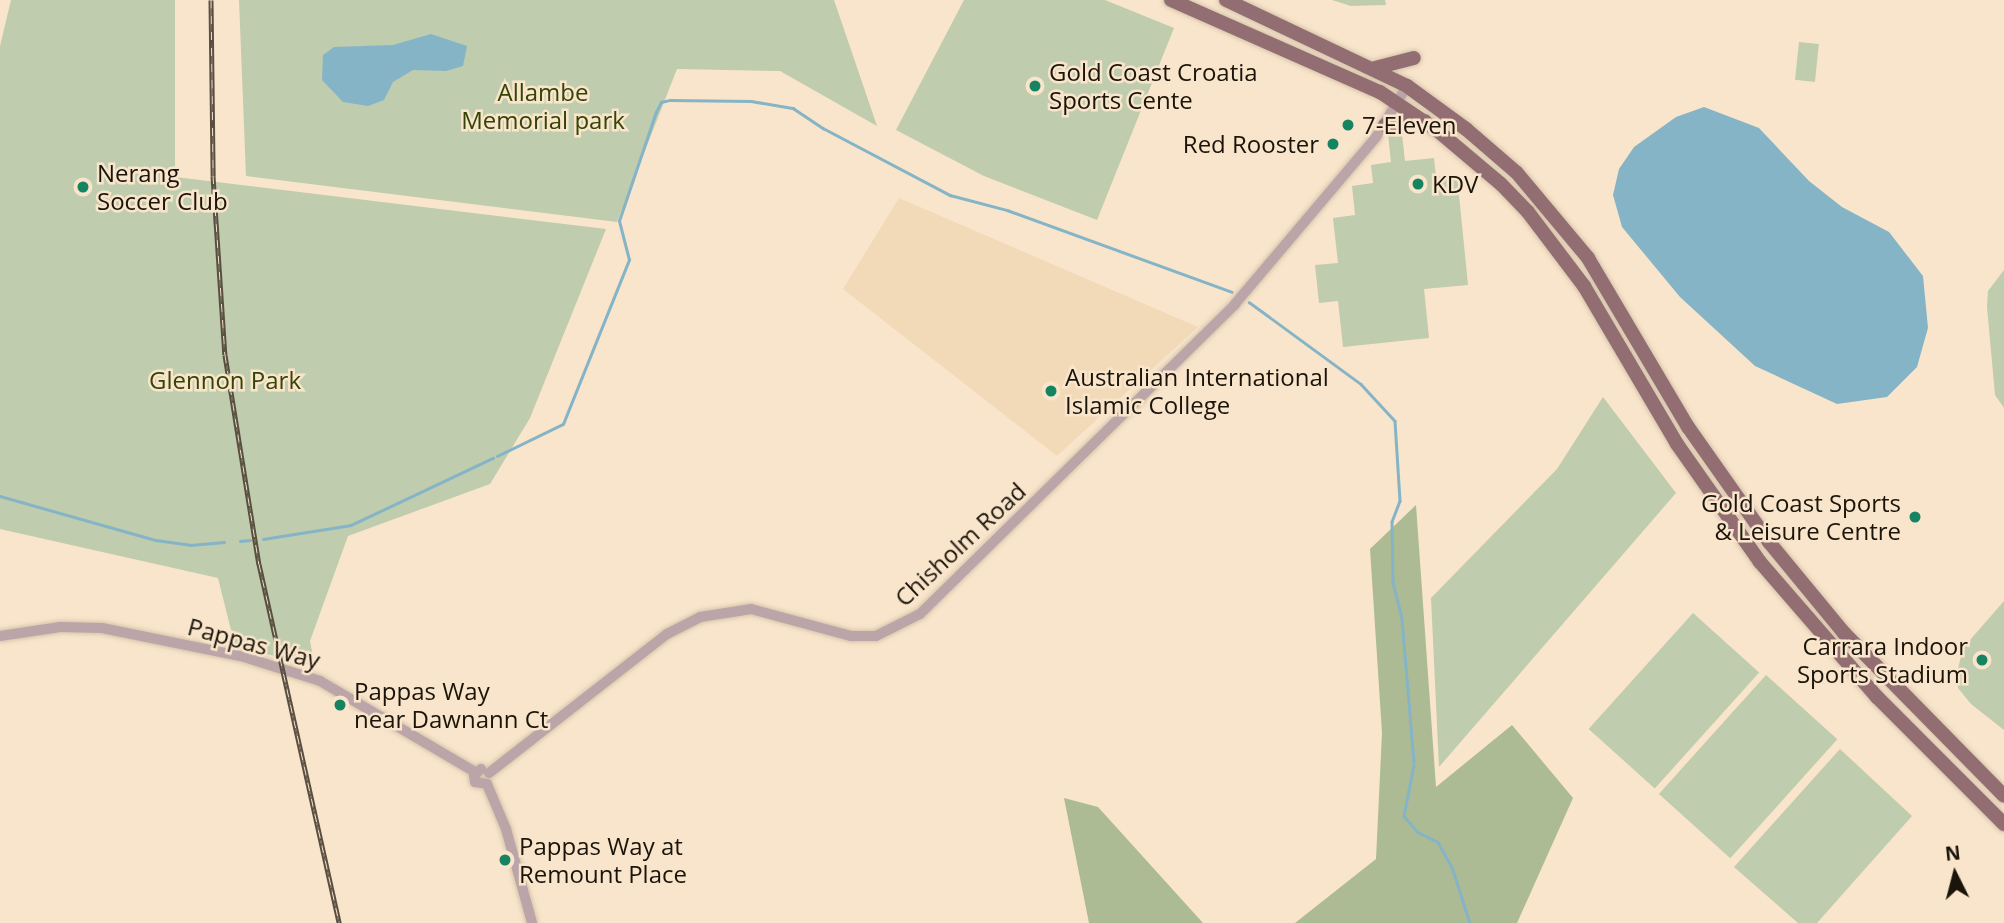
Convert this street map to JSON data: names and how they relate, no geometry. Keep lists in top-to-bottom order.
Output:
{
  "streets": {
    "street": ["Chisholm Road", "Pappas Way"]
  },
  "crossings": [
    ["Chisholm Road", "Pappas Way"]
  ],
  "parks": ["Allambe Memorial park", "Glennon Park"],
  "places": [
    "Gold Coast Croatia Sports Cente",
    "7-Eleven",
    "Red Rooster",
    "KDV",
    "Nerang Soccer Club",
    "Australian International Islamic College",
    "Gold Coast Sports & Leisure Centre",
    "Carrara Indoor Sports Stadium",
    "Pappas Way near Dawnann Ct",
    "Pappas Way at Remount Place"
  ],
  "north": "top"
}
